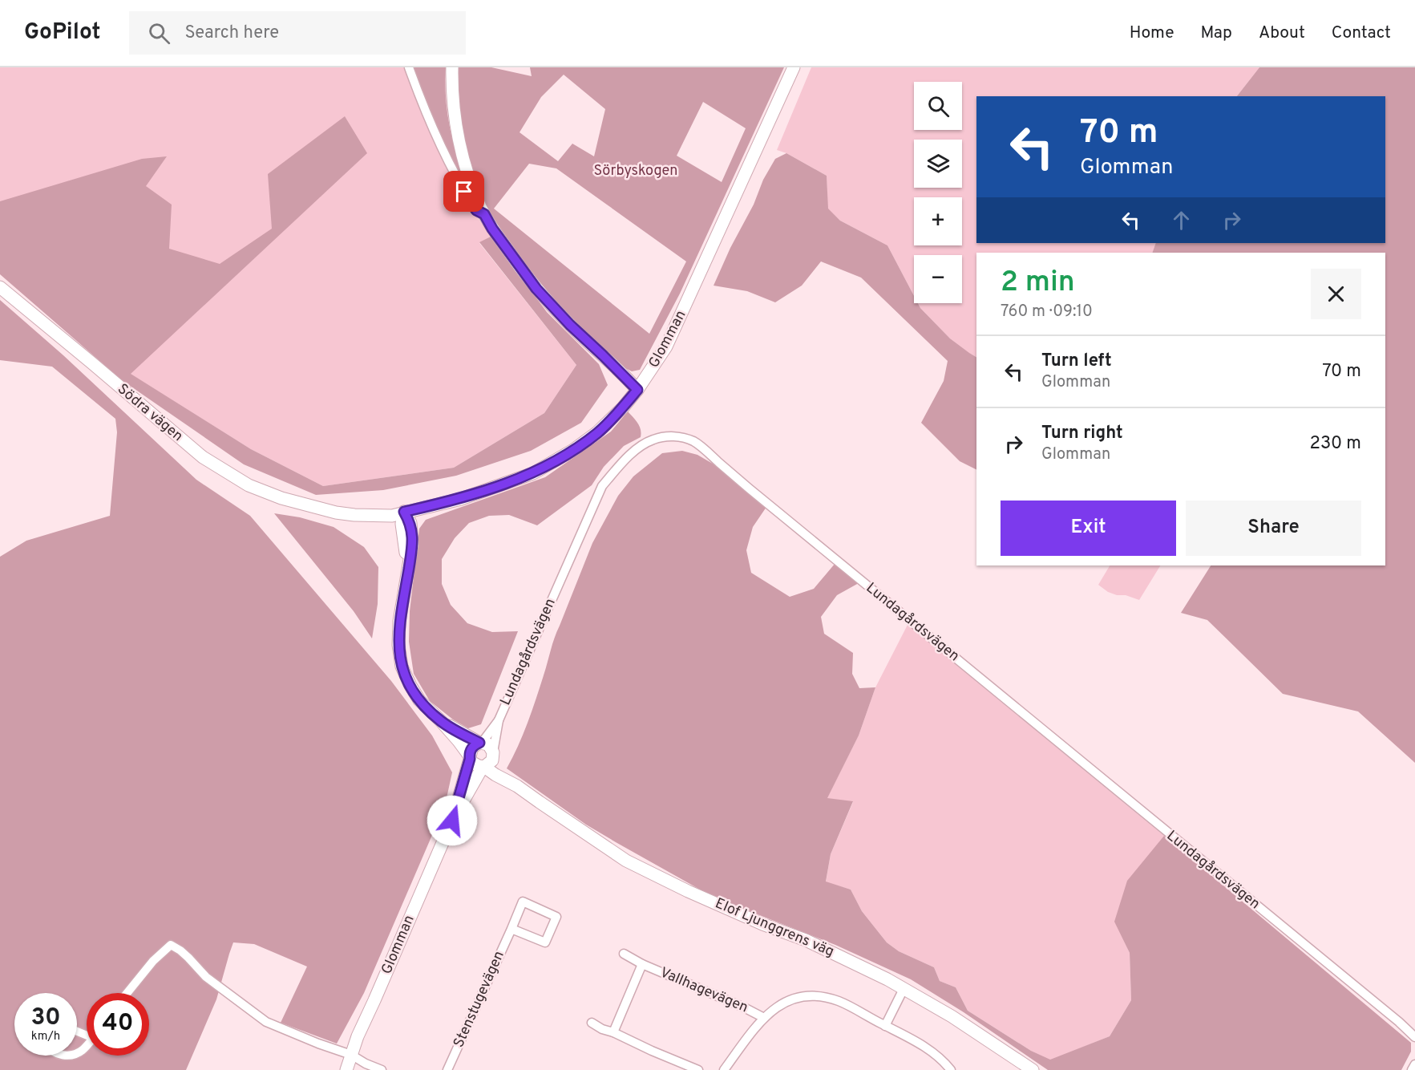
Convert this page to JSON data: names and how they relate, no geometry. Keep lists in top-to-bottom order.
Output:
{
  "streets": {
    "street": [
      "Glomman",
      "Södra vägen",
      "Lundagårdsvägen",
      "Elof Ljunggrens väg",
      "Vallhagevägen",
      "Stenstugevägen"
    ]
  },
  "crossings": [
    ["Glomman", "Södra vägen"],
    ["Glomman", "Lundagårdsvägen"],
    ["Glomman", "Elof Ljunggrens väg"],
    ["Lundagårdsvägen", "Elof Ljunggrens väg"]
  ],
  "parks": ["Sörbyskogen"],
  "page": {
    "header": "GoPilot",
    "search": "Search here",
    "nav": [
      "Home",
      "Map",
      "About",
      "Contact"
    ],
    "map_buttons": ["+", "−"],
    "turn": ["70 m", "Glomman"],
    "heading": ["2 min", "760 m · 09:10"],
    "list": [
      {
        "name": "Turn left",
        "note": "Glomman",
        "value": "70 m"
      },
      {
        "name": "Turn right",
        "note": "Glomman",
        "value": "230 m"
      }
    ],
    "buttons": ["Exit", "Share"],
    "speed": "30 km/h",
    "limit": "40"
  }
}
